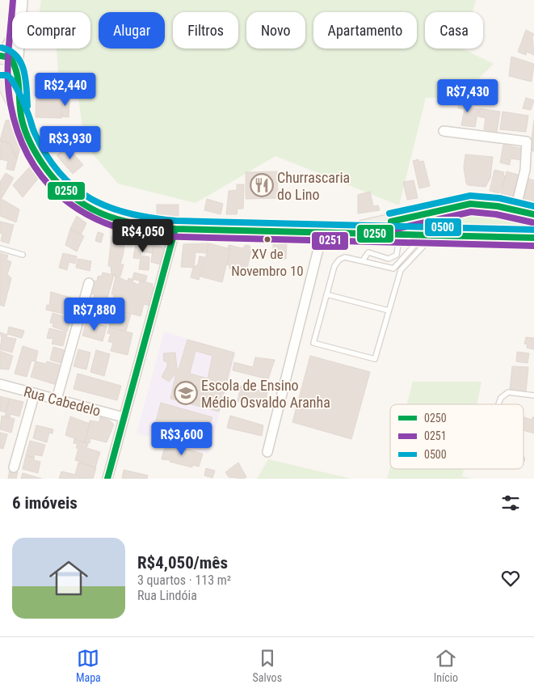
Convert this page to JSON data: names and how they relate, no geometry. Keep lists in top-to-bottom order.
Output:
{
  "streets": {
    "street": ["Rua Cabedelo"]
  },
  "places": {
    "restaurant": ["Churrascaria do Lino"],
    "other": ["XV de Novembro 10"],
    "school or university": ["Escola de Ensino Médio Osvaldo Aranha"]
  },
  "lines": ["transit line 0251", "transit line 0500", "transit line 0250"],
  "legend": ["0250", "0251", "0500"],
  "page": {
    "chip": [
      "Comprar",
      "Alugar",
      "Filtros",
      "Novo",
      "Apartamento",
      "Casa"
    ],
    "price": [
      "R$2,440",
      "R$7,430",
      "R$3,930",
      "R$4,050",
      "R$7,880",
      "R$3,600"
    ],
    "heading": "6 imóveis",
    "list": [
      {
        "name": "R$4,050/mês",
        "note": "3 quartos · 113 m² · Rua Lindóia"
      }
    ],
    "tabs": ["Mapa", "Salvos", "Início"]
  }
}
